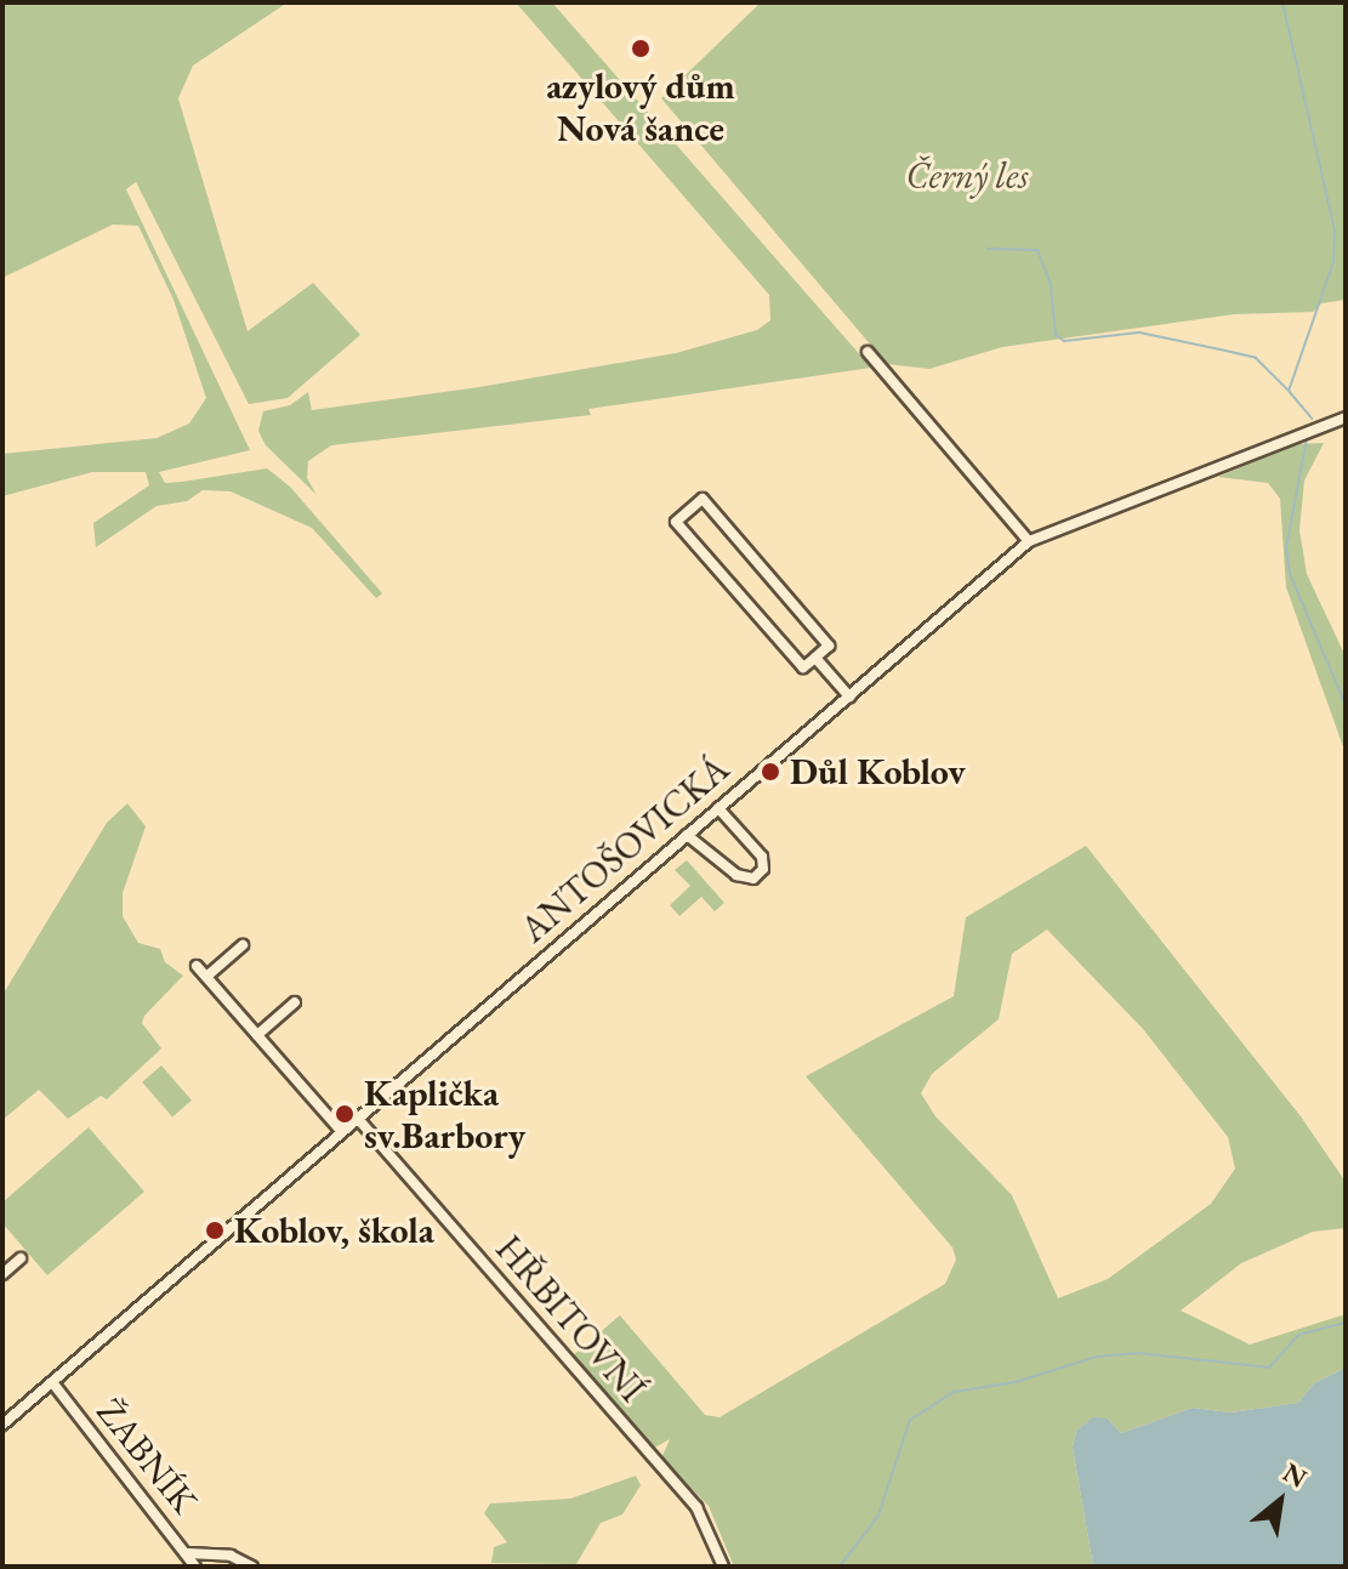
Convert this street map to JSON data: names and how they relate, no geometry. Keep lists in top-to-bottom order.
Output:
{
  "streets": {
    "street": ["ANTOŠOVICKÁ", "HŘBITOVNÍ", "ŽABNÍK"]
  },
  "crossings": [
    ["ANTOŠOVICKÁ", "HŘBITOVNÍ"],
    ["ANTOŠOVICKÁ", "ŽABNÍK"]
  ],
  "parks": ["Černý les"],
  "places": [
    "azylový dům Nová šance",
    "Důl Koblov",
    "Kaplička sv.Barbory",
    "Koblov, škola"
  ],
  "north": "top right"
}
